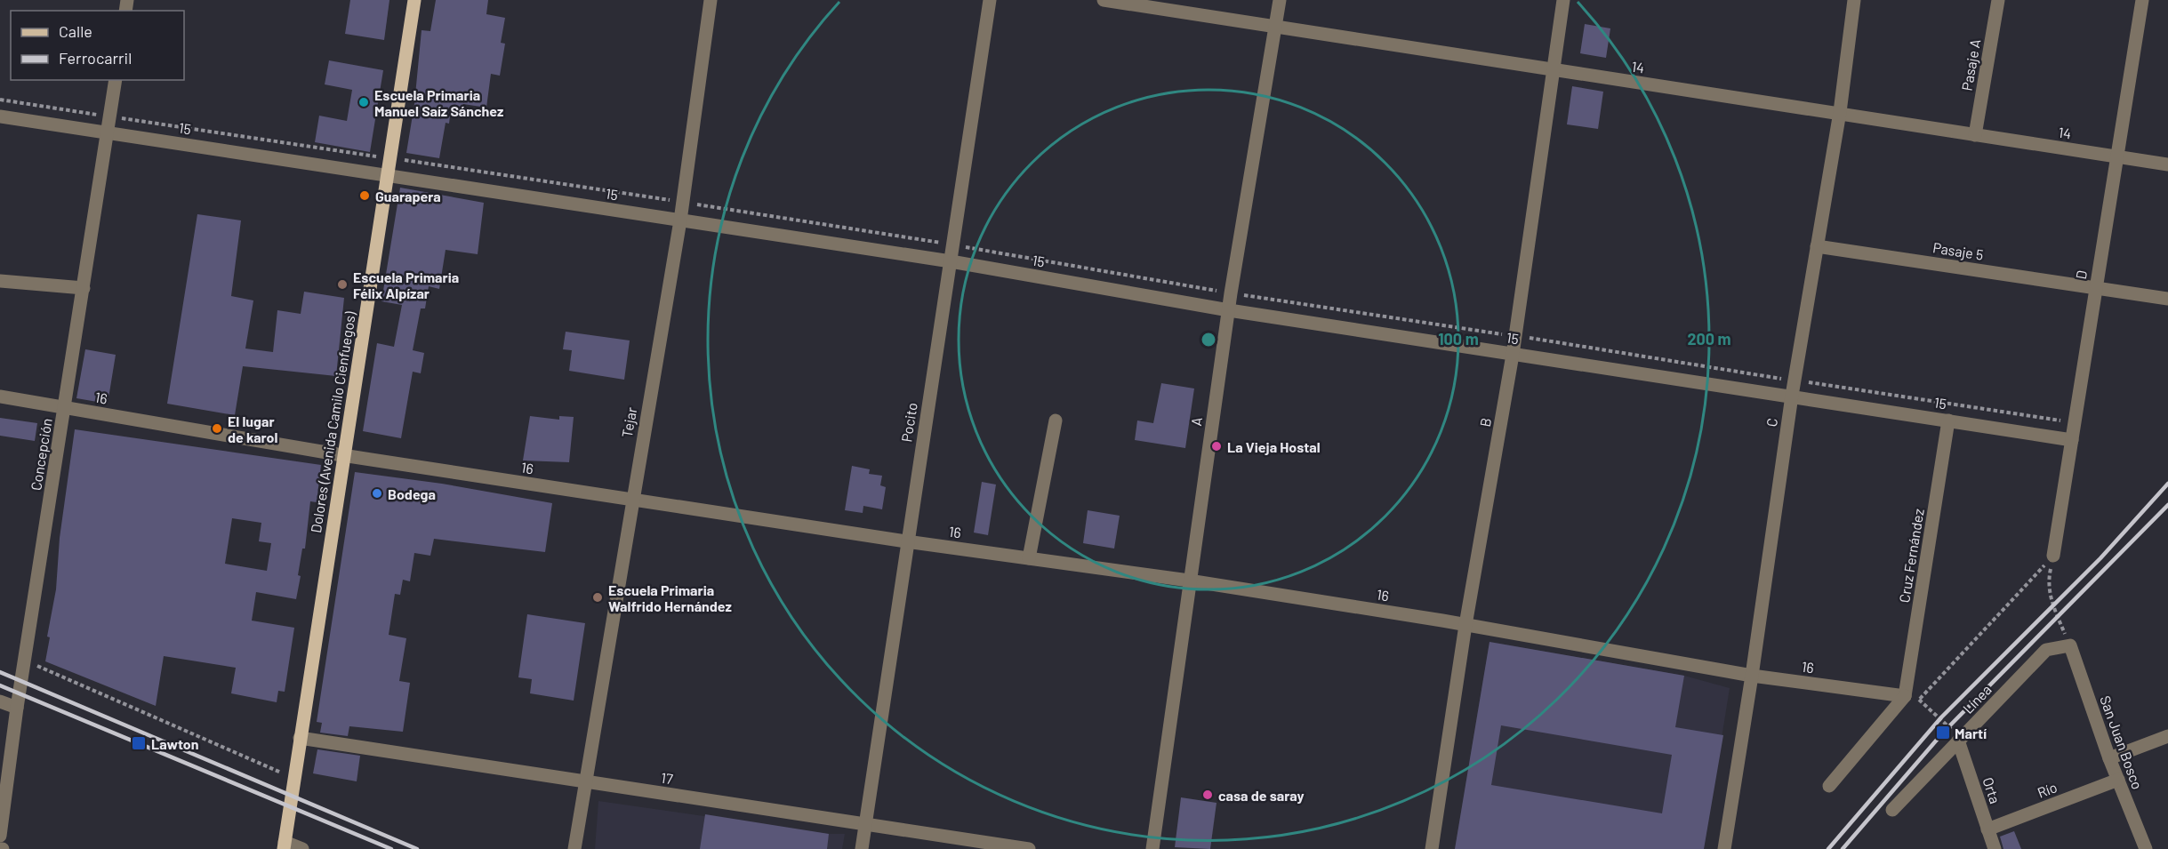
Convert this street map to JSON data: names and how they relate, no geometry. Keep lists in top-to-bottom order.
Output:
{
  "streets": {
    "main road": ["Dolores (Avenida Camilo Cienfuegos)"],
    "street": [
      "Pasaje A",
      "14",
      "15",
      "Pasaje 5",
      "D",
      "16",
      "A",
      "Tejar",
      "Pocito",
      "B",
      "C",
      "Concepción",
      "Cruz Fernández",
      "Línea",
      "San Juan Bosco",
      "17",
      "Río",
      "Orta"
    ]
  },
  "crossings": [
    ["Pasaje A", "14"],
    ["14", "D"],
    ["14", "A"],
    ["14", "B"],
    ["14", "C"],
    ["15", "D"],
    ["15", "A"],
    ["15", "Dolores (Avenida Camilo Cienfuegos)"],
    ["15", "Tejar"],
    ["15", "Pocito"],
    ["15", "B"],
    ["15", "C"],
    ["15", "Concepción"],
    ["15", "Cruz Fernández"],
    ["Pasaje 5", "D"],
    ["Pasaje 5", "C"],
    ["16", "A"],
    ["16", "Dolores (Avenida Camilo Cienfuegos)"],
    ["16", "Tejar"],
    ["16", "Pocito"],
    ["16", "B"],
    ["16", "C"],
    ["16", "Concepción"],
    ["16", "Cruz Fernández"],
    ["Dolores (Avenida Camilo Cienfuegos)", "17"],
    ["Tejar", "17"],
    ["Pocito", "17"],
    ["Línea", "San Juan Bosco"],
    ["Línea", "Orta"],
    ["San Juan Bosco", "Río"],
    ["Río", "Orta"]
  ],
  "places": {
    "other": [
      "Escuela Primaria Manuel Saíz Sánchez",
      "Guarapera",
      "Escuela Primaria Félix Alpízar",
      "El lugar de karol",
      "La Vieja Hostal",
      "Bodega",
      "Escuela Primaria Walfrido Hernández",
      "casa de saray"
    ],
    "transit": ["Martí", "Lawton"]
  },
  "legend": ["Calle", "Ferrocarril"],
  "rings": ["100 m", "200 m"]
}
